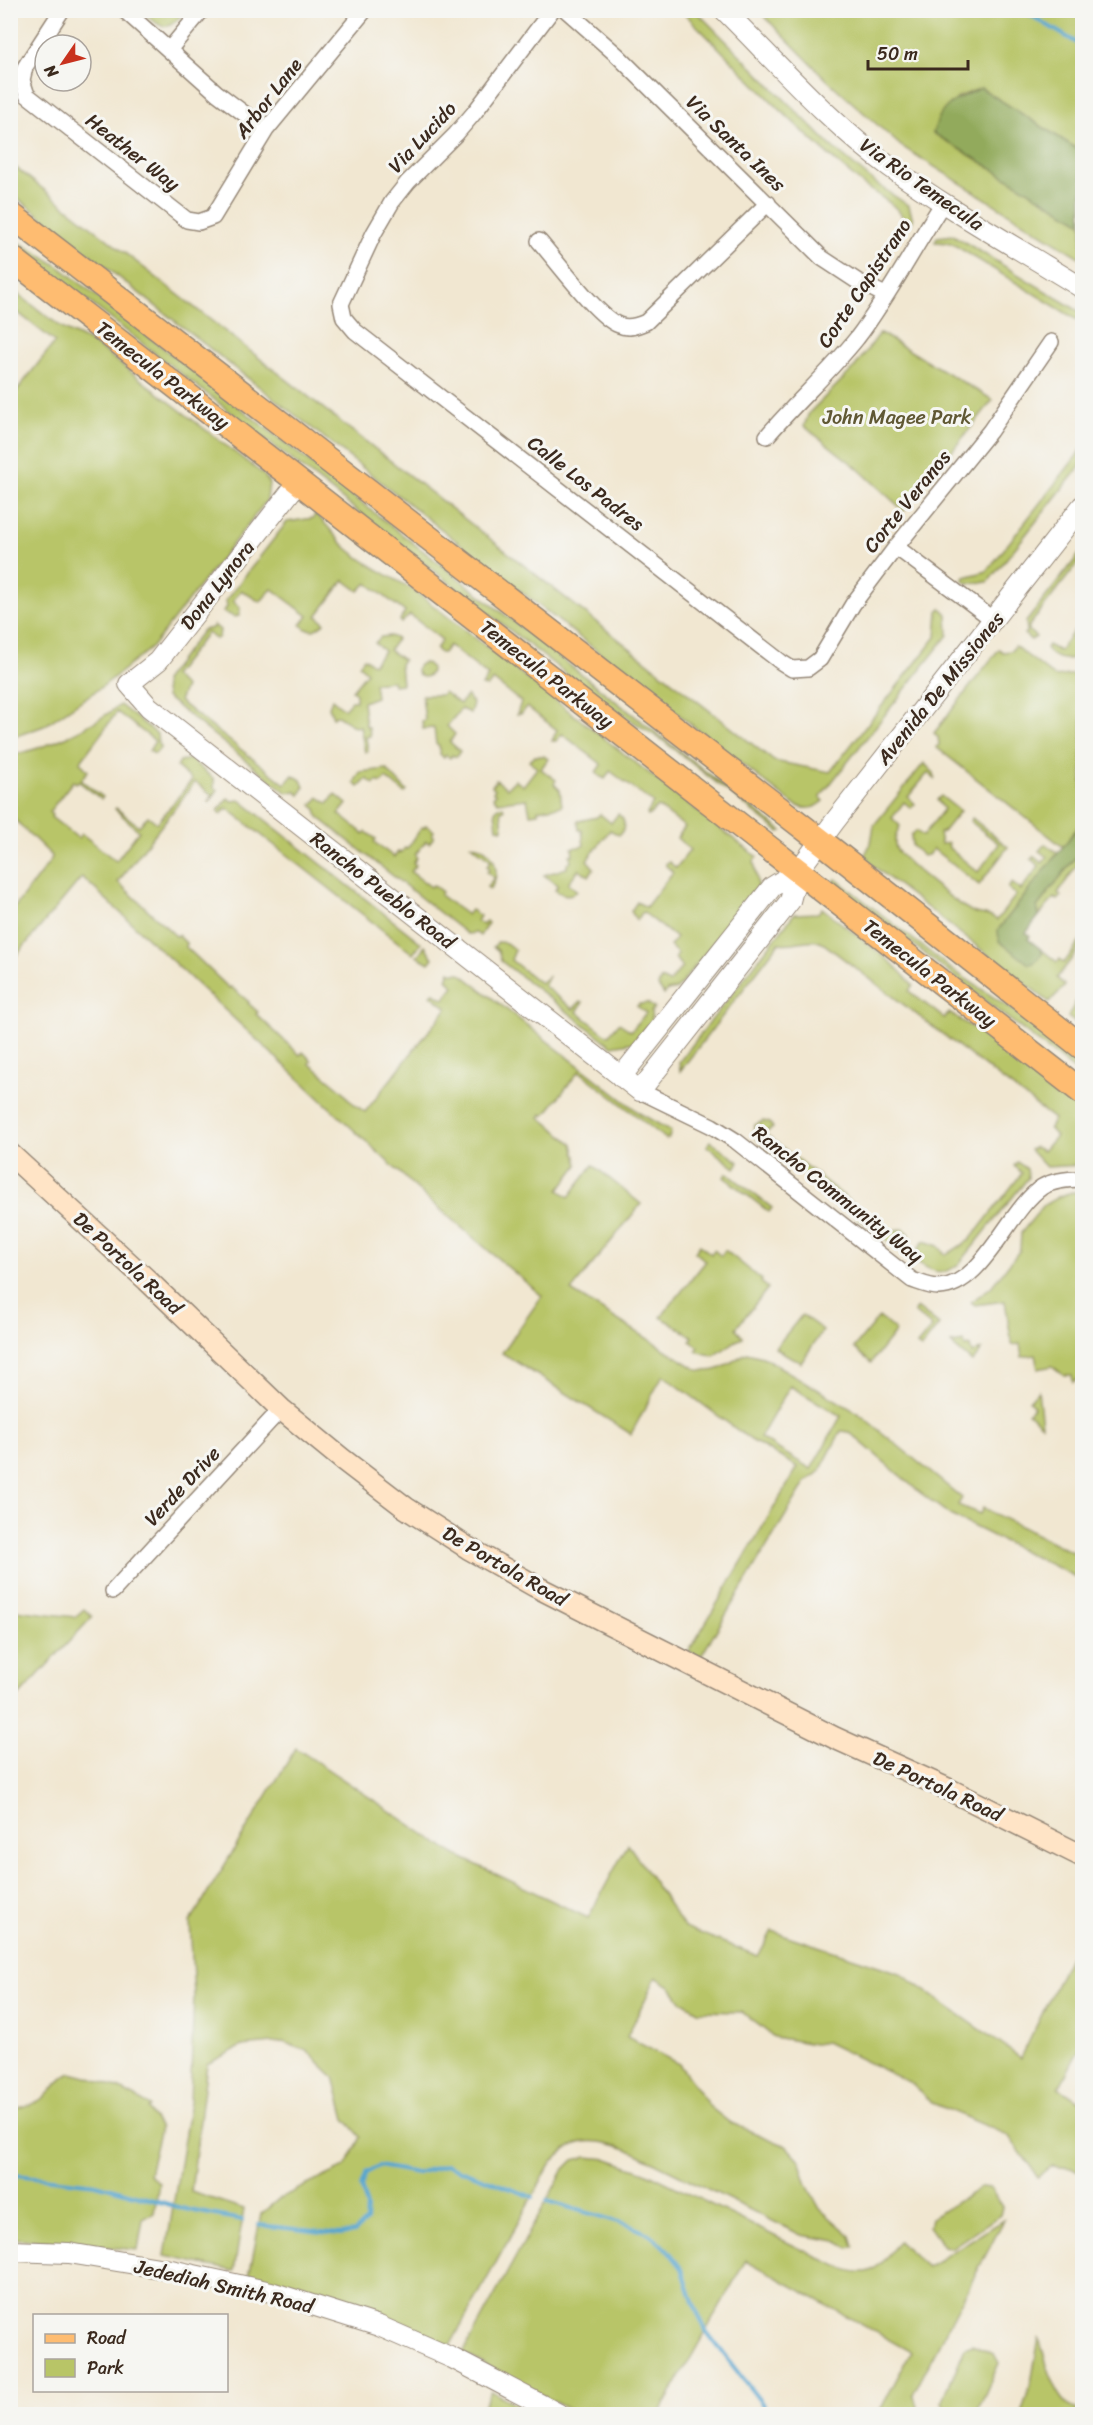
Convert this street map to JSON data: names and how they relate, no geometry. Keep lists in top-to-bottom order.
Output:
{
  "streets": {
    "main road": ["Temecula Parkway", "De Portola Road"],
    "street": [
      "Arbor Lane",
      "Via Lucido",
      "Via Santa Ines",
      "Heather Way",
      "Via Rio Temecula",
      "Corte Capistrano",
      "Calle Los Padres",
      "Corte Veranos",
      "Dona Lynora",
      "Avenida De Missiones",
      "Rancho Pueblo Road",
      "Rancho Community Way",
      "Verde Drive",
      "Jedediah Smith Road"
    ]
  },
  "crossings": [
    ["Arbor Lane", "Heather Way"],
    ["Via Lucido", "Calle Los Padres"],
    ["Via Santa Ines", "Corte Capistrano"],
    ["Via Rio Temecula", "Corte Capistrano"],
    ["Temecula Parkway", "Dona Lynora"],
    ["Temecula Parkway", "Avenida De Missiones"],
    ["Calle Los Padres", "Corte Veranos"],
    ["Dona Lynora", "Rancho Pueblo Road"],
    ["Avenida De Missiones", "Rancho Pueblo Road"],
    ["Avenida De Missiones", "Rancho Community Way"],
    ["Rancho Pueblo Road", "Rancho Community Way"],
    ["De Portola Road", "Verde Drive"]
  ],
  "parks": ["John Magee Park"],
  "legend": ["Road", "Park"],
  "scale_bar": "50 m",
  "north": "bottom left"
}
